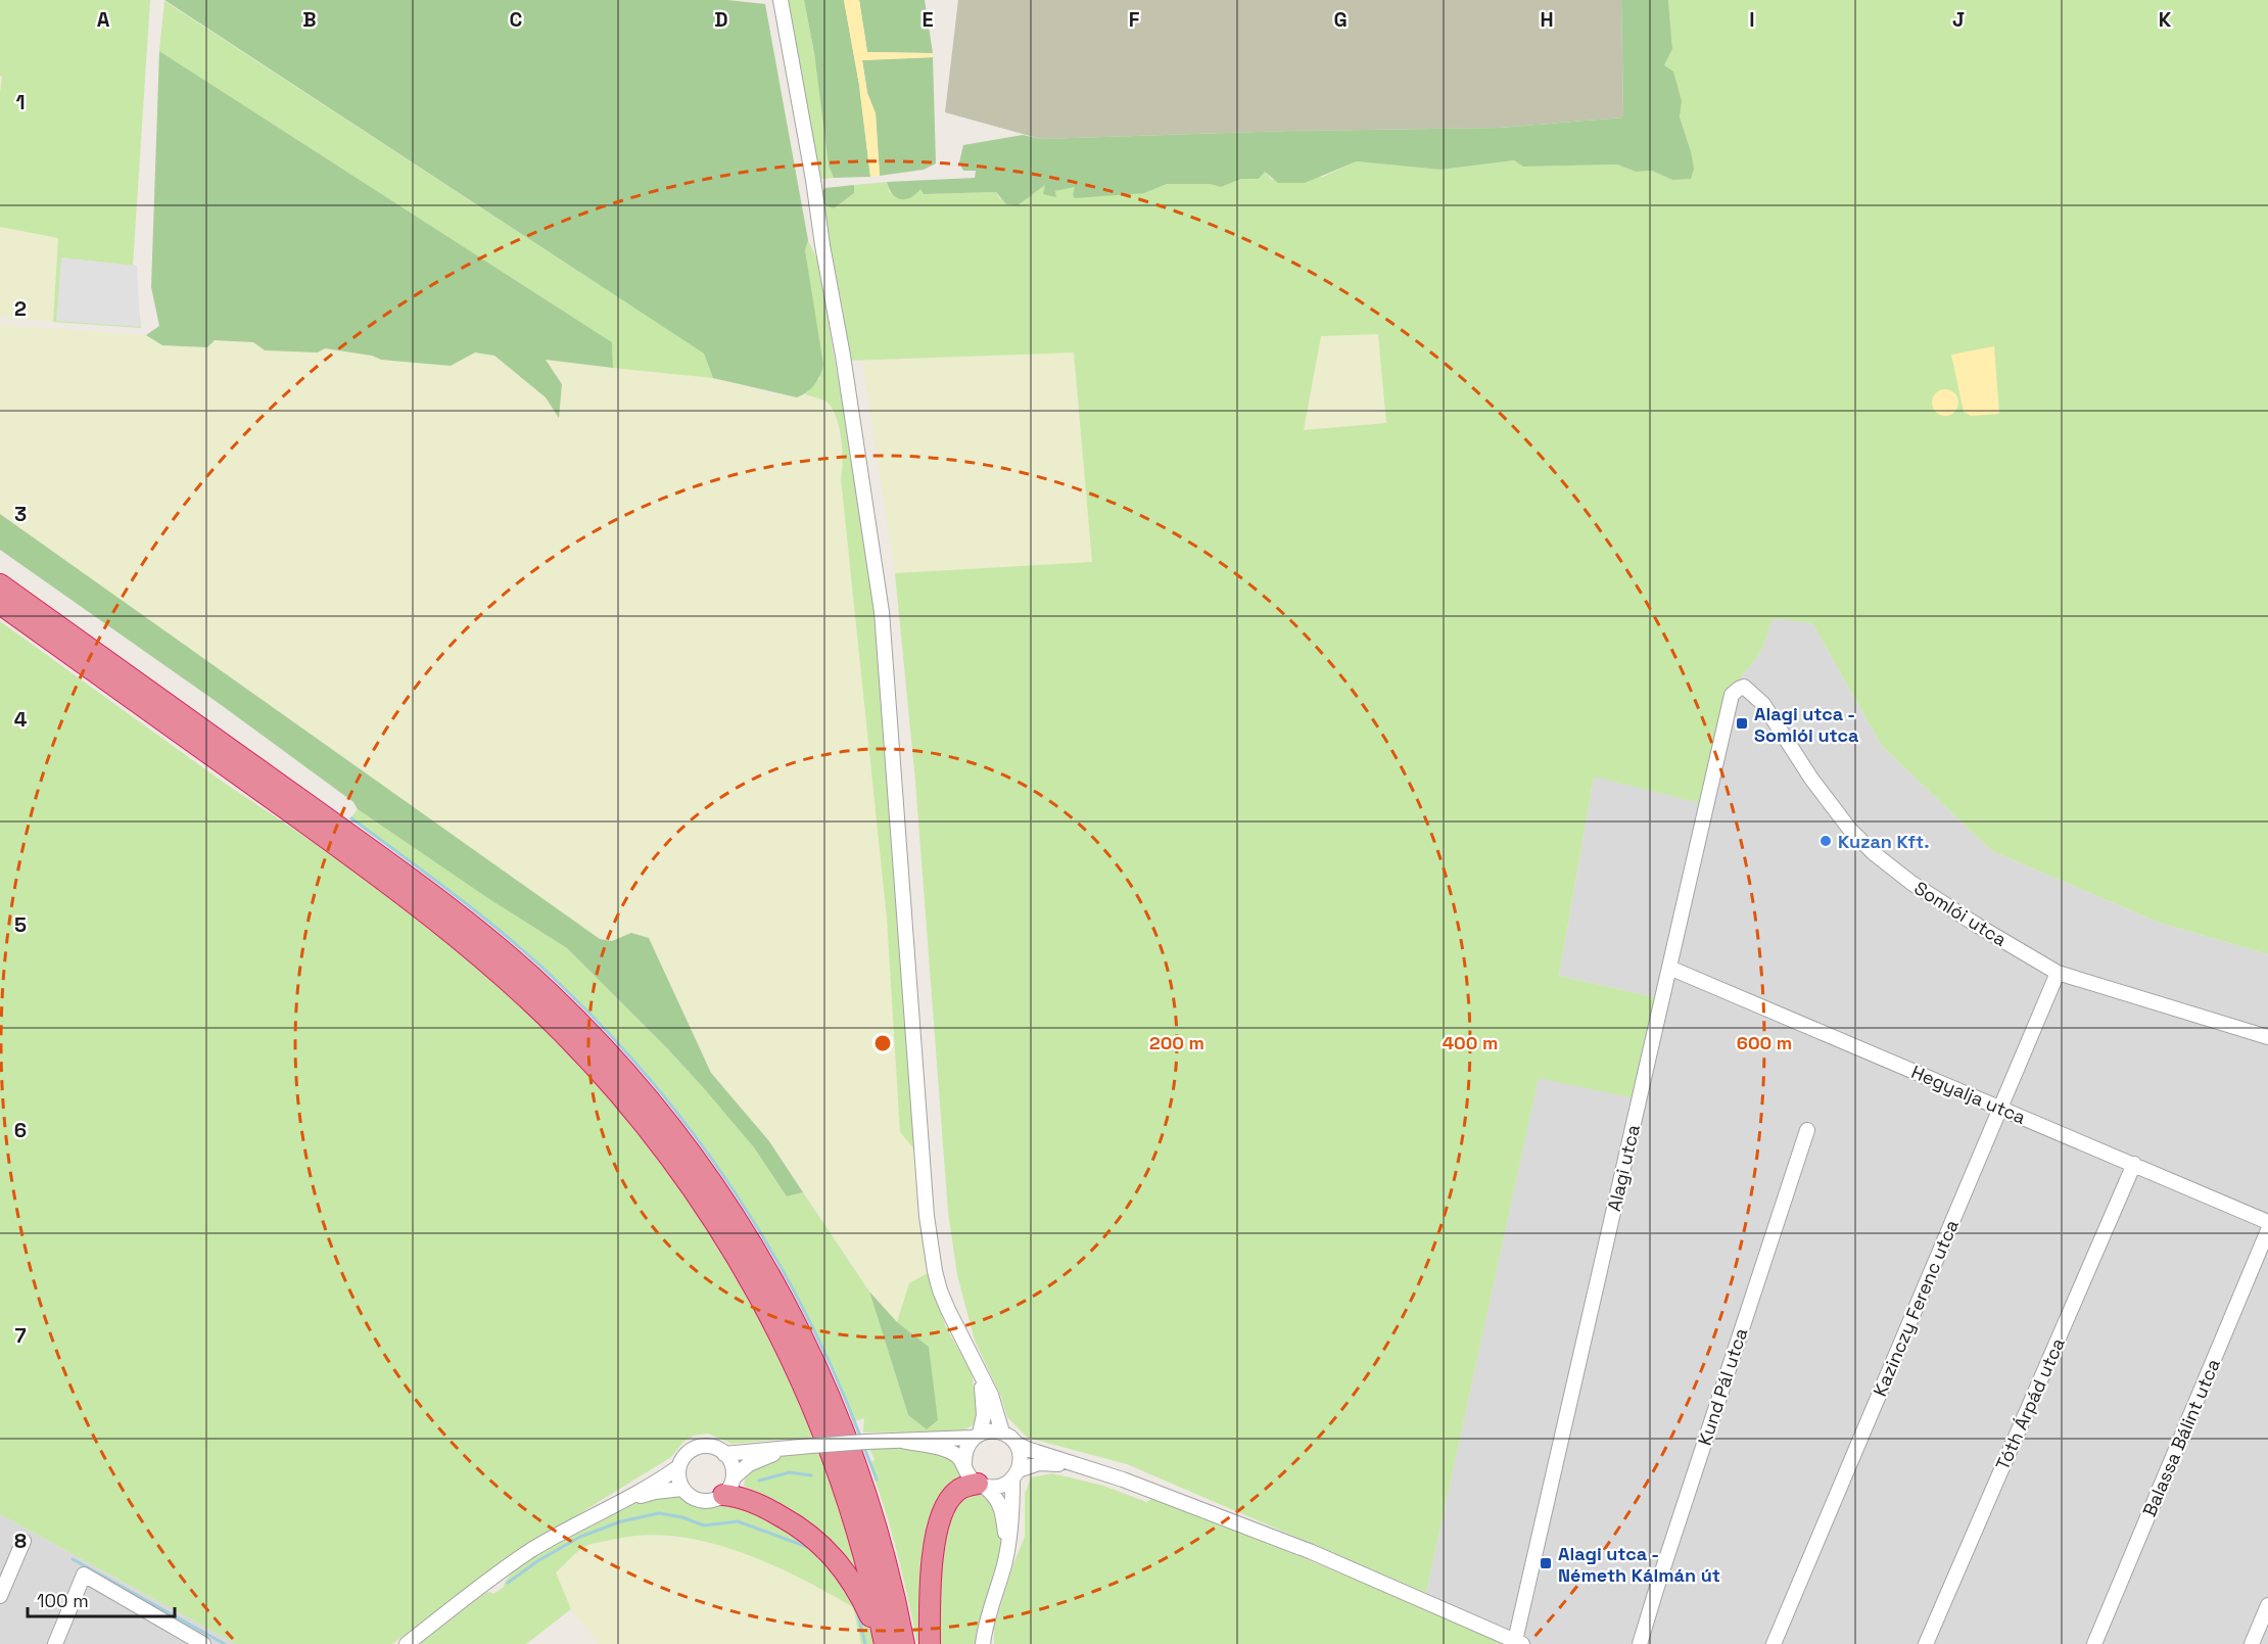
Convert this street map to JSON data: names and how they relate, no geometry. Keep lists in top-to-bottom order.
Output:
{
  "streets": {
    "street": [
      "Somlói utca",
      "Hegyalja utca",
      "Alagi utca",
      "Kazinczy Ferenc utca",
      "Kund Pál utca",
      "Tóth Árpád utca",
      "Balassa Bálint utca"
    ]
  },
  "crossings": [
    ["Somlói utca", "Alagi utca"],
    ["Somlói utca", "Kazinczy Ferenc utca"],
    ["Hegyalja utca", "Alagi utca"],
    ["Hegyalja utca", "Kazinczy Ferenc utca"],
    ["Hegyalja utca", "Tóth Árpád utca"]
  ],
  "places": {
    "transit": ["Alagi utca - Somlói utca", "Alagi utca - Németh Kálmán út"],
    "other": ["Kuzan Kft."]
  },
  "scale_bar": "100 m",
  "grid": {
    "columns": [
      "A",
      "B",
      "C",
      "D",
      "E",
      "F",
      "G",
      "H",
      "I",
      "J",
      "K"
    ],
    "rows": [
      "1",
      "2",
      "3",
      "4",
      "5",
      "6",
      "7",
      "8"
    ]
  },
  "rings": ["200 m", "400 m", "600 m"]
}
